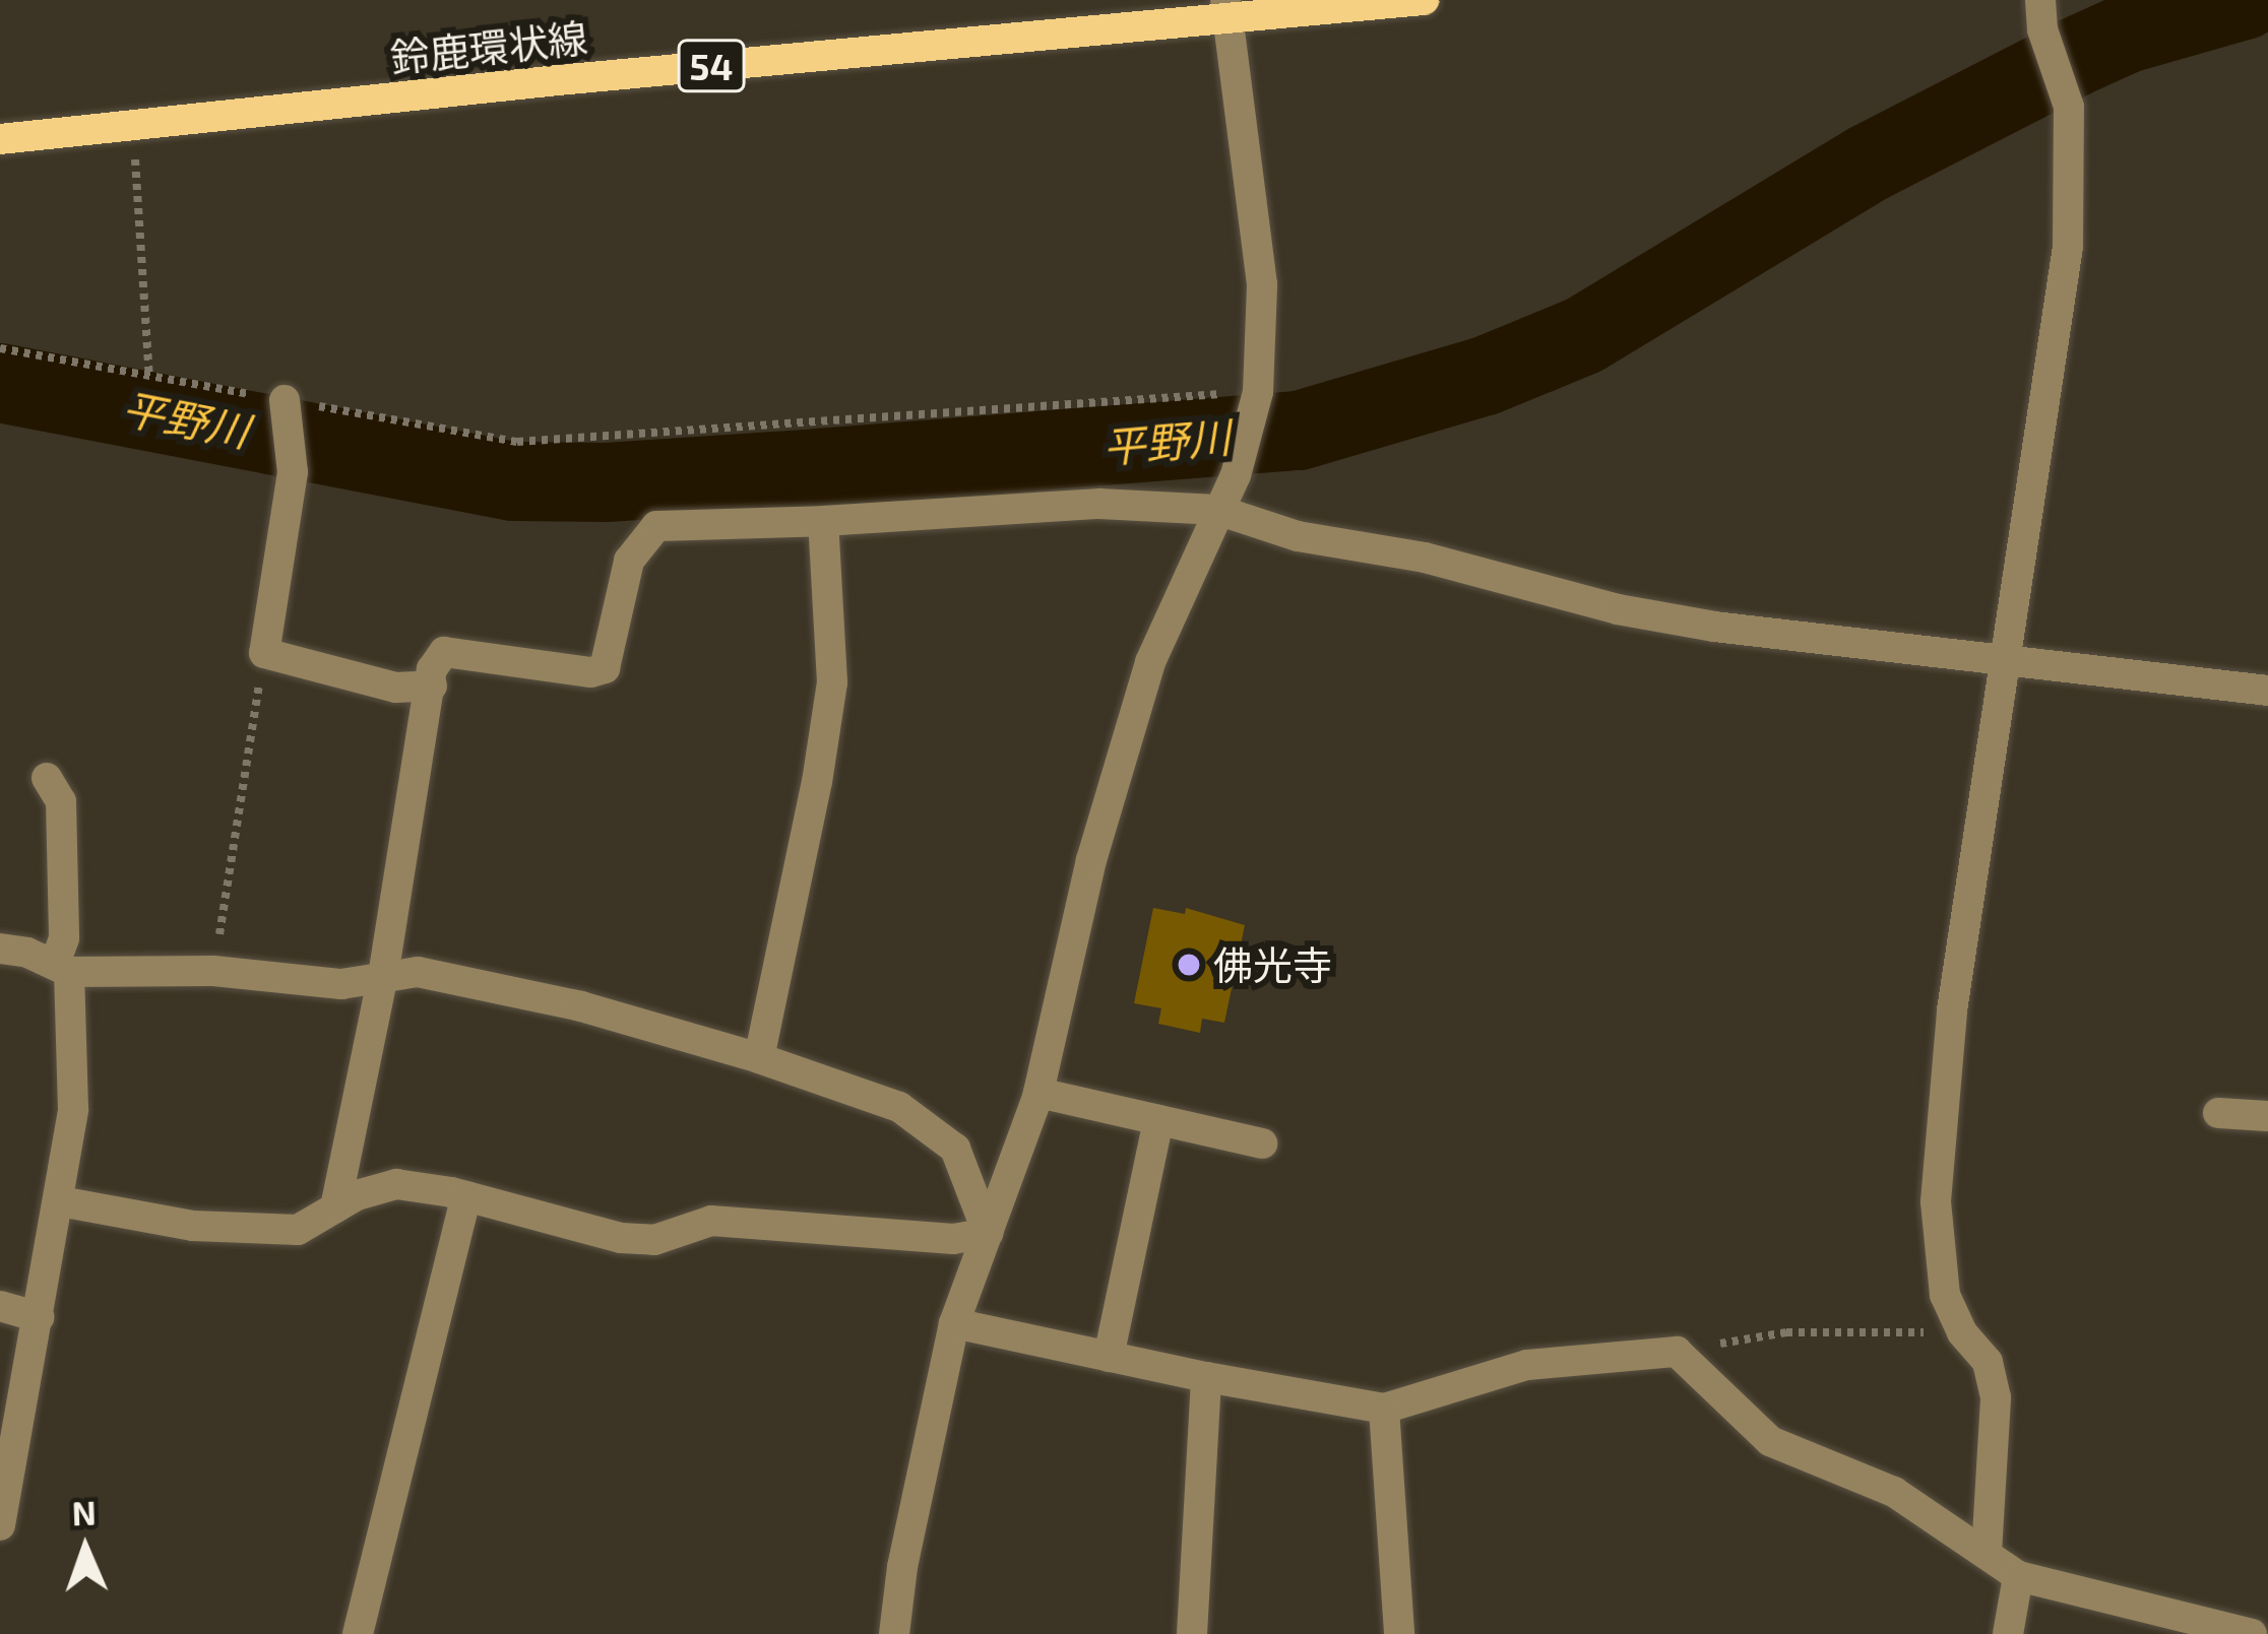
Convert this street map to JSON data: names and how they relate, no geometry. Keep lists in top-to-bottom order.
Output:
{
  "streets": {
    "main road": ["鈴鹿環状線", "54"]
  },
  "water": ["平野川"],
  "places": ["佛光寺"],
  "north": "top"
}
